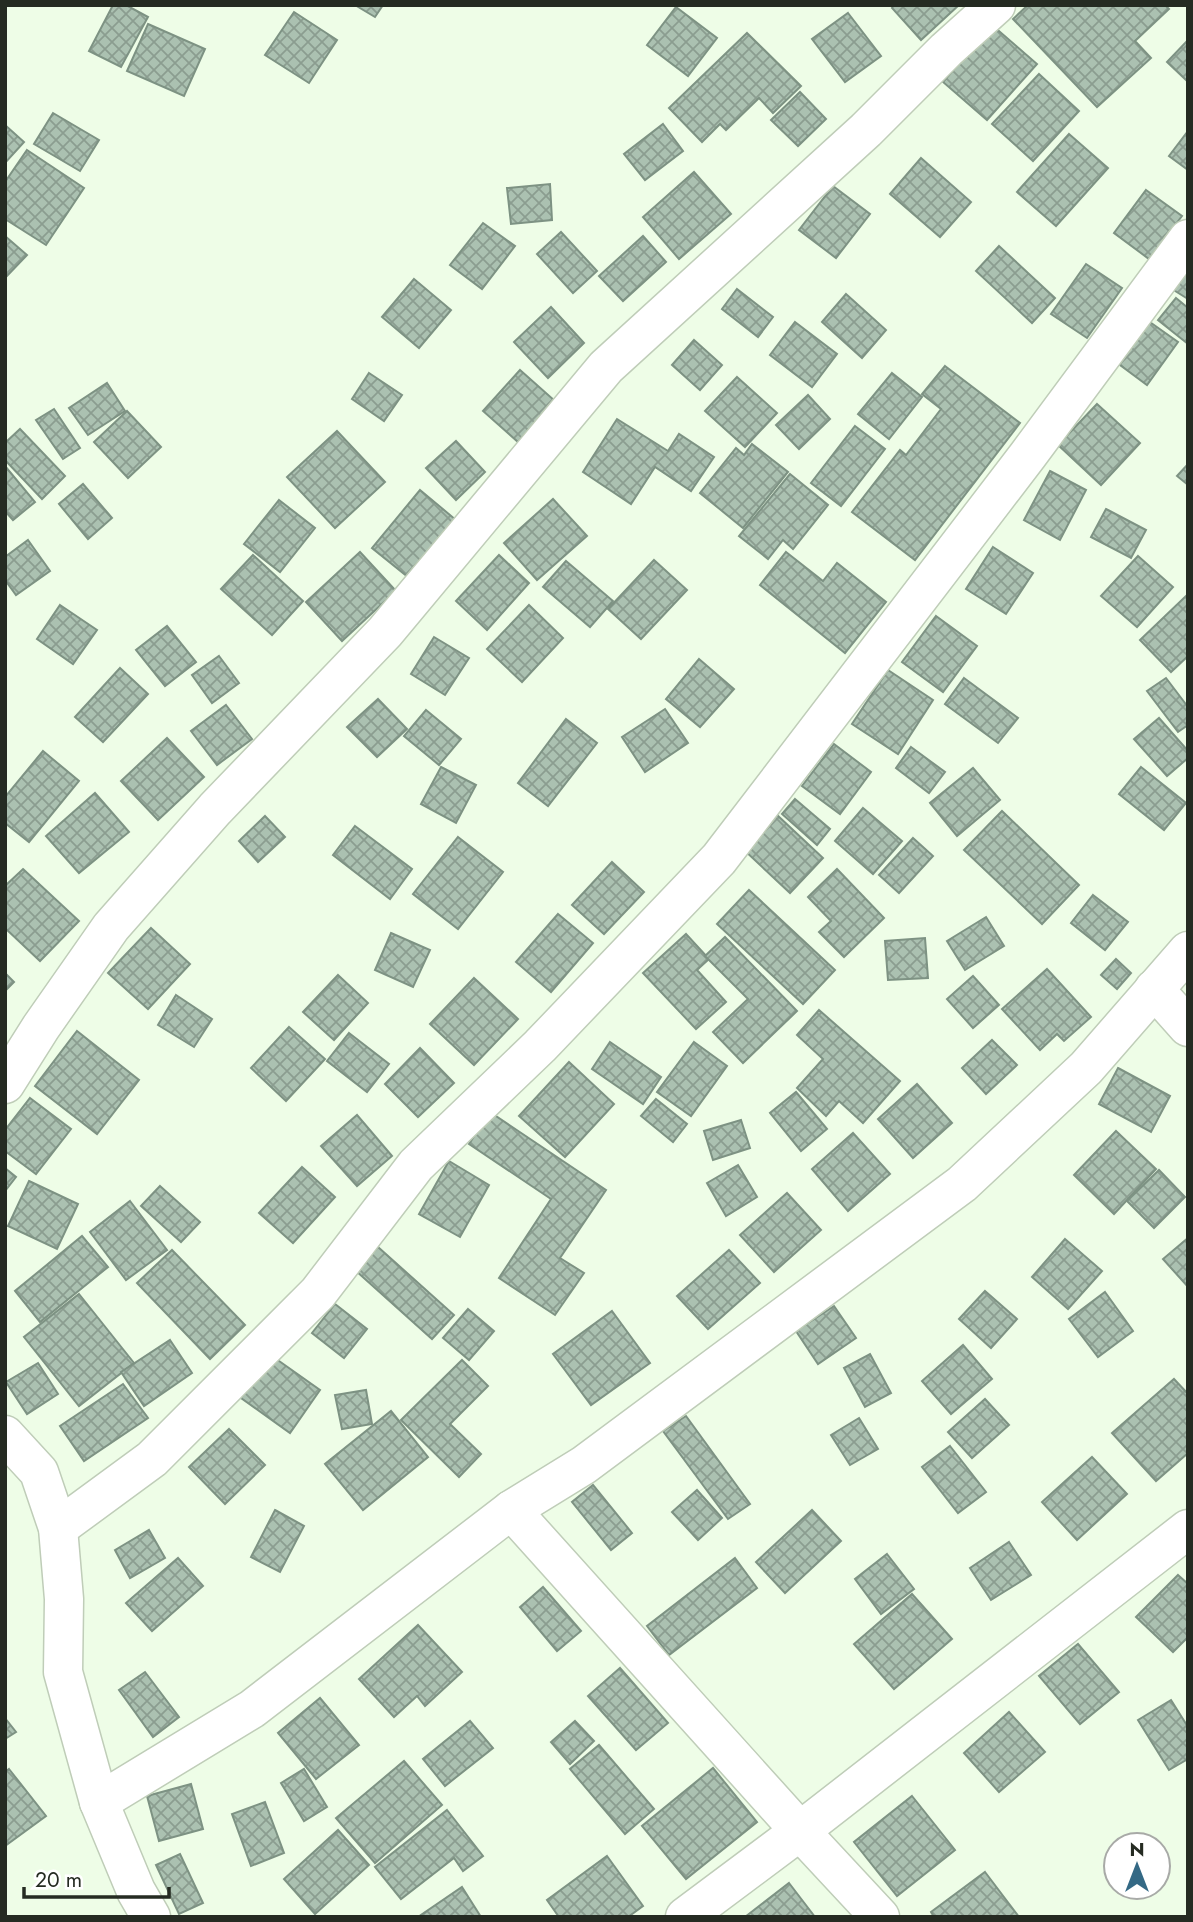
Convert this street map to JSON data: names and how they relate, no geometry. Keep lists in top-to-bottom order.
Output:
{
  "scale_bar": "20 m",
  "north": "top"
}
